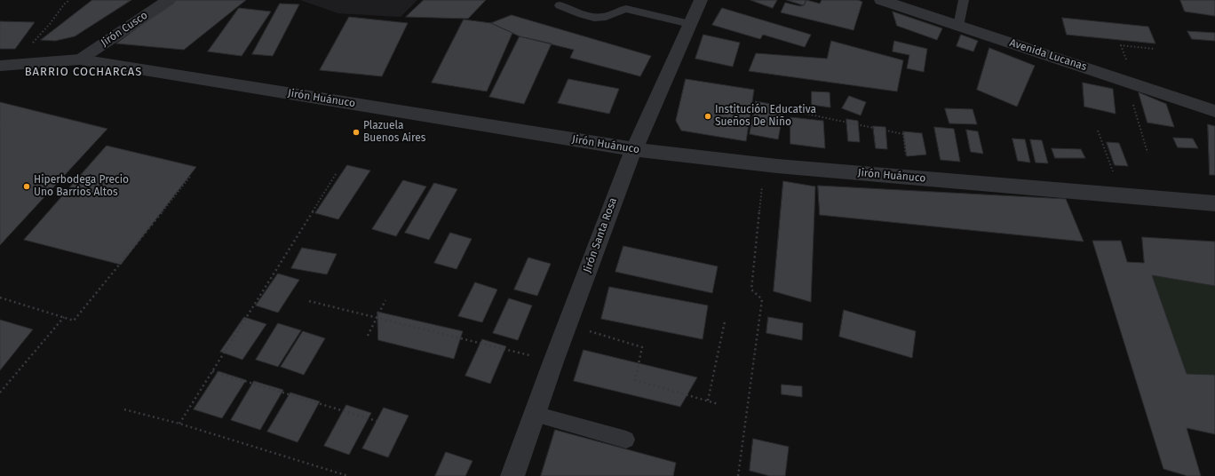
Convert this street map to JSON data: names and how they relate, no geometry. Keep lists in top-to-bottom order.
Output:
{
  "streets": {
    "street": [
      "Jirón Cusco",
      "Avenida Lucanas",
      "Jirón Huánuco",
      "Jirón Santa Rosa"
    ]
  },
  "crossings": [
    ["Jirón Cusco", "Jirón Huánuco"],
    ["Jirón Huánuco", "Jirón Santa Rosa"]
  ],
  "districts": ["BARRIO COCHARCAS"],
  "places": ["Institución Educativa Sueños De Niño", "Plazuela Buenos Aires", "Hiperbodega Precio Uno Barrios Altos"]
}
